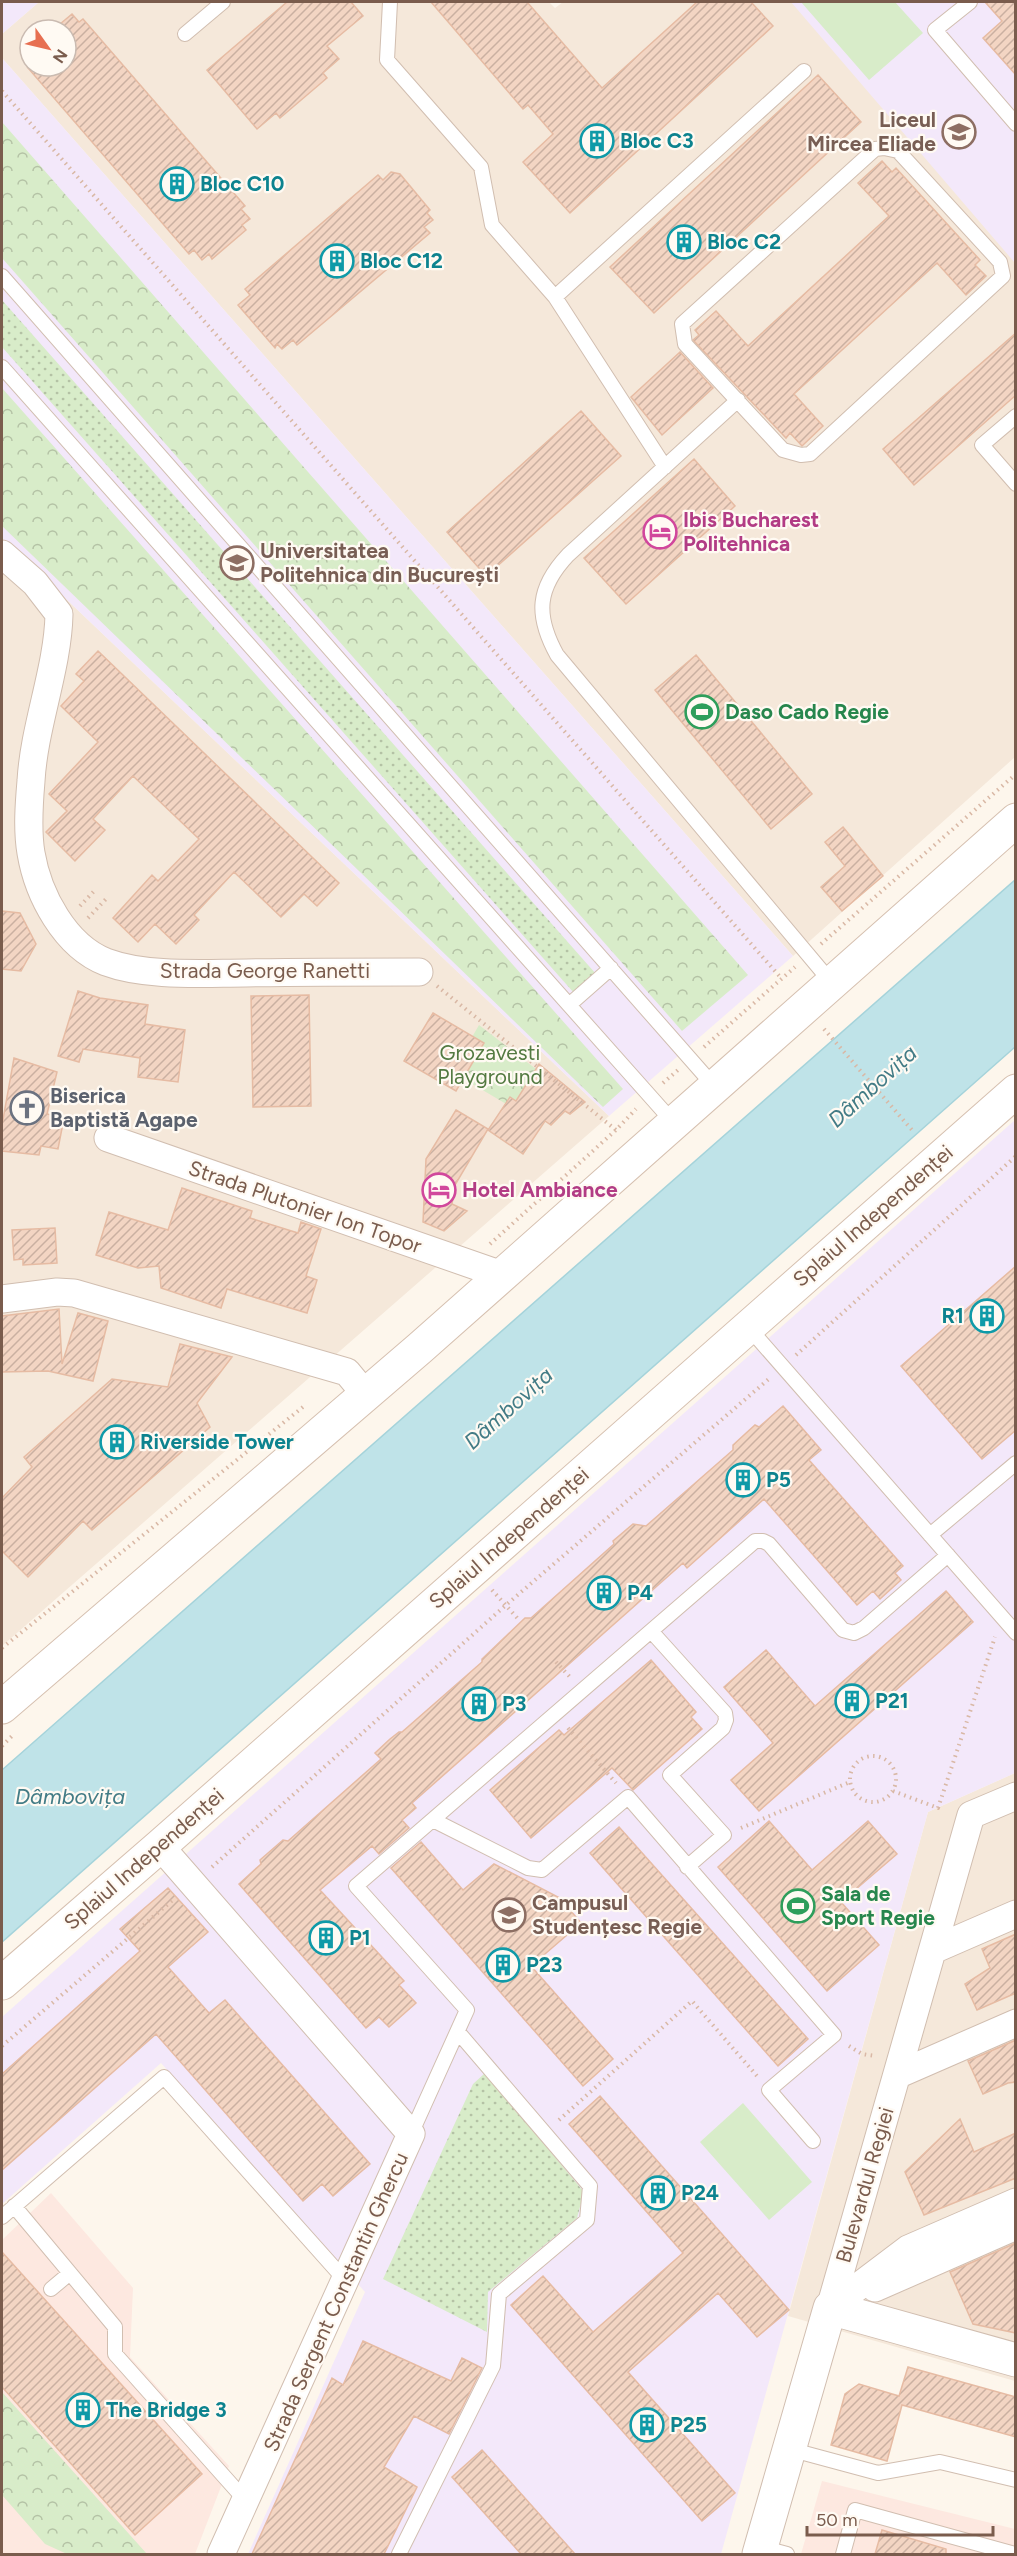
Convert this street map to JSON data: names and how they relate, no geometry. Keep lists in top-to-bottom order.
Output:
{
  "streets": {
    "main road": ["Splaiul Independenței", "Bulevardul Regiei"],
    "street": ["Strada George Ranetti", "Strada Plutonier Ion Topor", "Strada Sergent Constantin Ghercu"]
  },
  "crossings": [
    ["Splaiul Independenței", "Strada Sergent Constantin Ghercu"]
  ],
  "water": ["Dâmbovița"],
  "parks": ["Grozavesti Playground"],
  "places": {
    "school or university": ["Liceul Mircea Eliade", "Universitatea Politehnica din București", "Campusul Studențesc Regie"],
    "building": [
      "Bloc C3",
      "Bloc C10",
      "Bloc C2",
      "Bloc C12",
      "R1",
      "Riverside Tower",
      "P5",
      "P4",
      "P21",
      "P3",
      "P1",
      "P23",
      "P24",
      "The Bridge 3",
      "P25"
    ],
    "hotel": ["Ibis Bucharest Politehnica", "Hotel Ambiance"],
    "sports": ["Daso Cado Regie", "Sala de Sport Regie"],
    "church": ["Biserica Baptistă Agape"]
  },
  "scale_bar": "50 m",
  "north": "bottom right"
}
